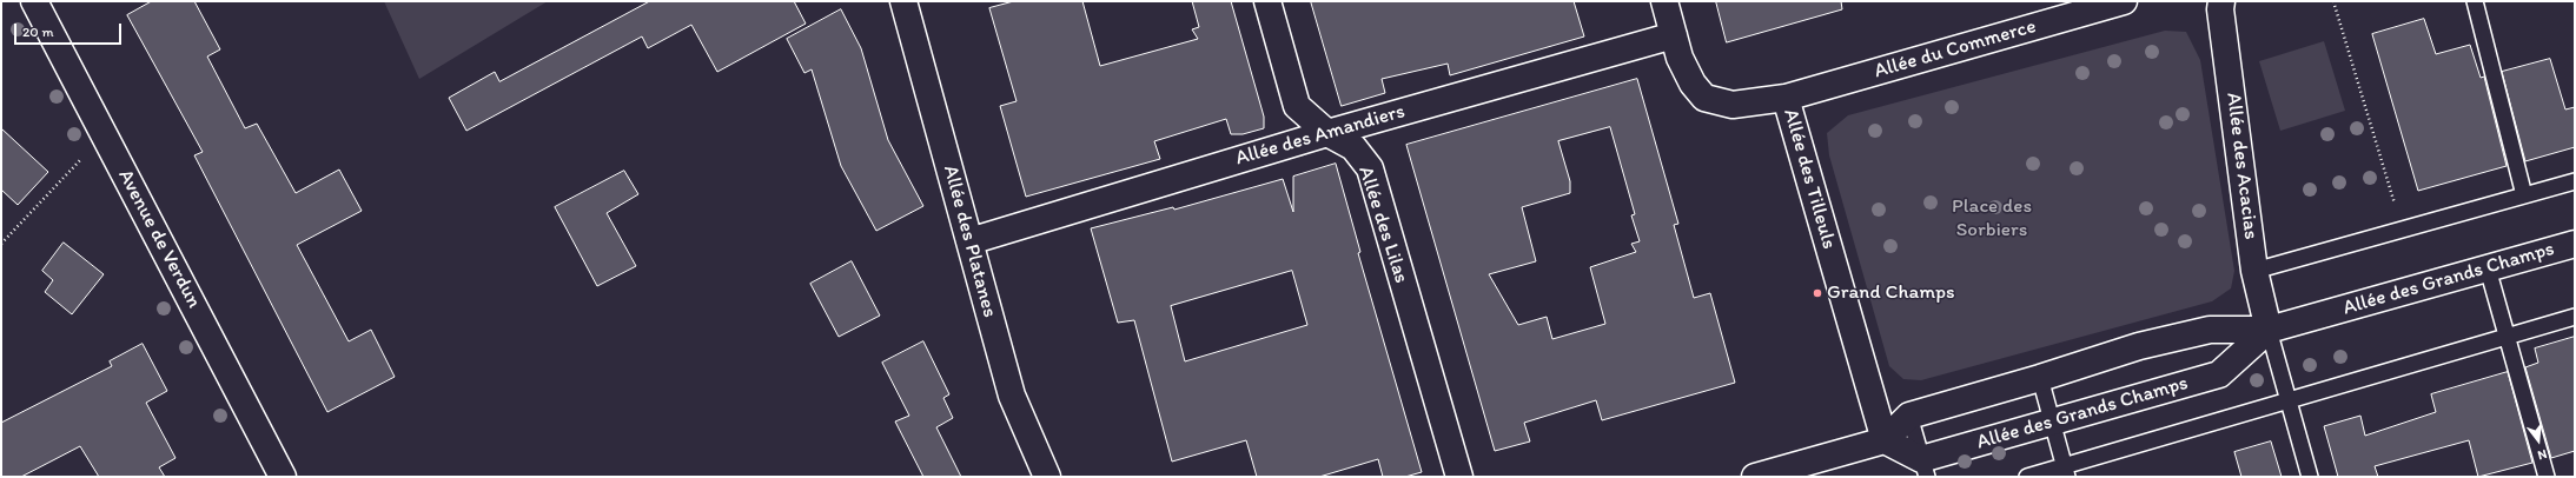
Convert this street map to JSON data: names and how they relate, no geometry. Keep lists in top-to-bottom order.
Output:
{
  "streets": {
    "street": [
      "Allée du Commerce",
      "Allée des Amandiers",
      "Allée des Acacias",
      "Allée des Tilleuls",
      "Allée des Lilas",
      "Avenue de Verdun",
      "Allée des Platanes",
      "Allée des Grands Champs"
    ]
  },
  "crossings": [
    ["Allée du Commerce", "Allée des Tilleuls"],
    ["Allée des Amandiers", "Allée des Tilleuls"],
    ["Allée des Amandiers", "Allée des Lilas"],
    ["Allée des Amandiers", "Allée des Platanes"],
    ["Allée des Acacias", "Allée des Grands Champs"],
    ["Allée des Tilleuls", "Allée des Grands Champs"]
  ],
  "parks": ["Place des Sorbiers"],
  "places": ["Grand Champs"],
  "scale_bar": "20 m",
  "north": "bottom"
}
